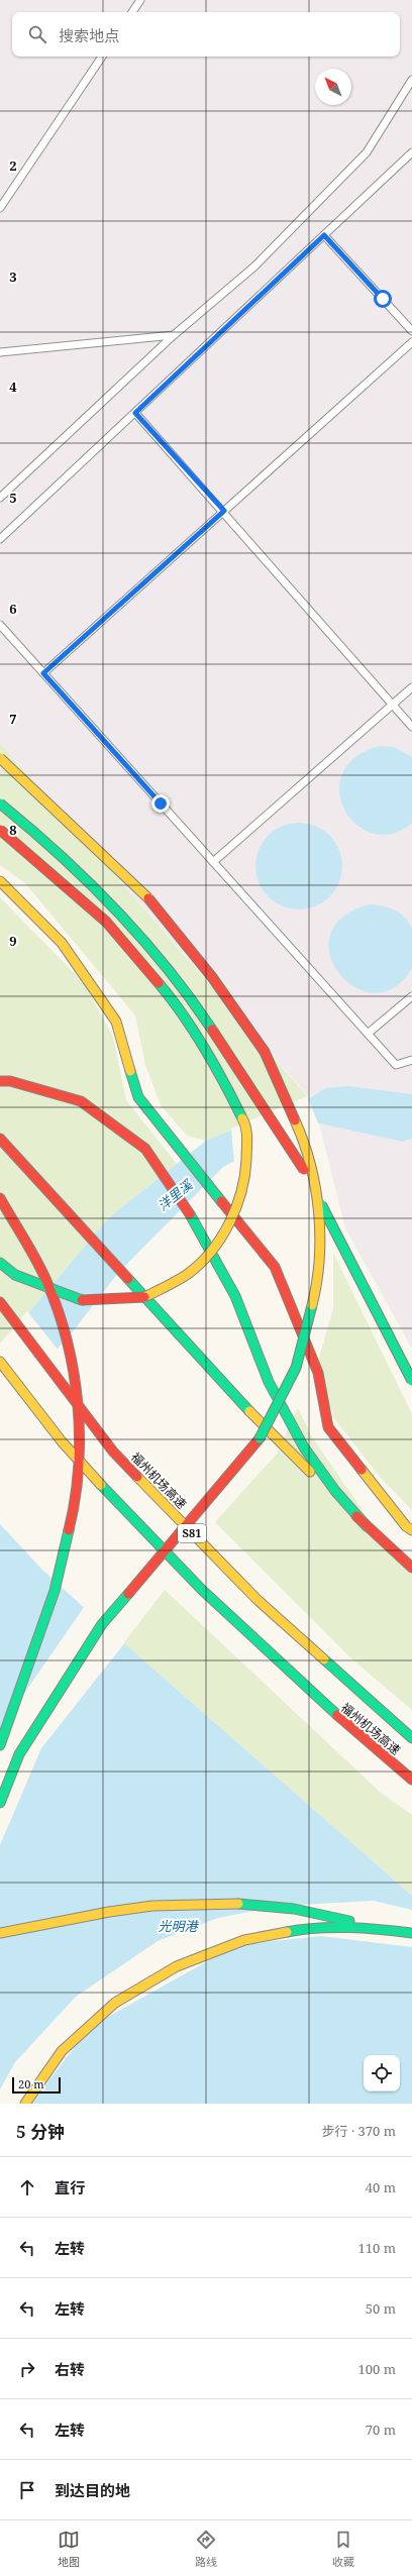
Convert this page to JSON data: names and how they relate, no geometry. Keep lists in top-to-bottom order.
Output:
{
  "streets": {
    "main road": ["福州机场高速", "S81"]
  },
  "water": ["洋里溪", "光明港"],
  "scale_bar": "20 m",
  "north": "top left",
  "page": {
    "search": "搜索地点",
    "scale": "20 m",
    "heading": ["5 分钟", "步行 · 370 m"],
    "list": [
      ["直行", "40 m"],
      ["左转", "110 m"],
      ["左转", "50 m"],
      ["右转", "100 m"],
      ["左转", "70 m"],
      "到达目的地"
    ],
    "nav": ["地图", "路线", "收藏"]
  },
  "grid": {
    "rows": [
      "2",
      "3",
      "4",
      "5",
      "6",
      "7",
      "8",
      "9"
    ]
  }
}
